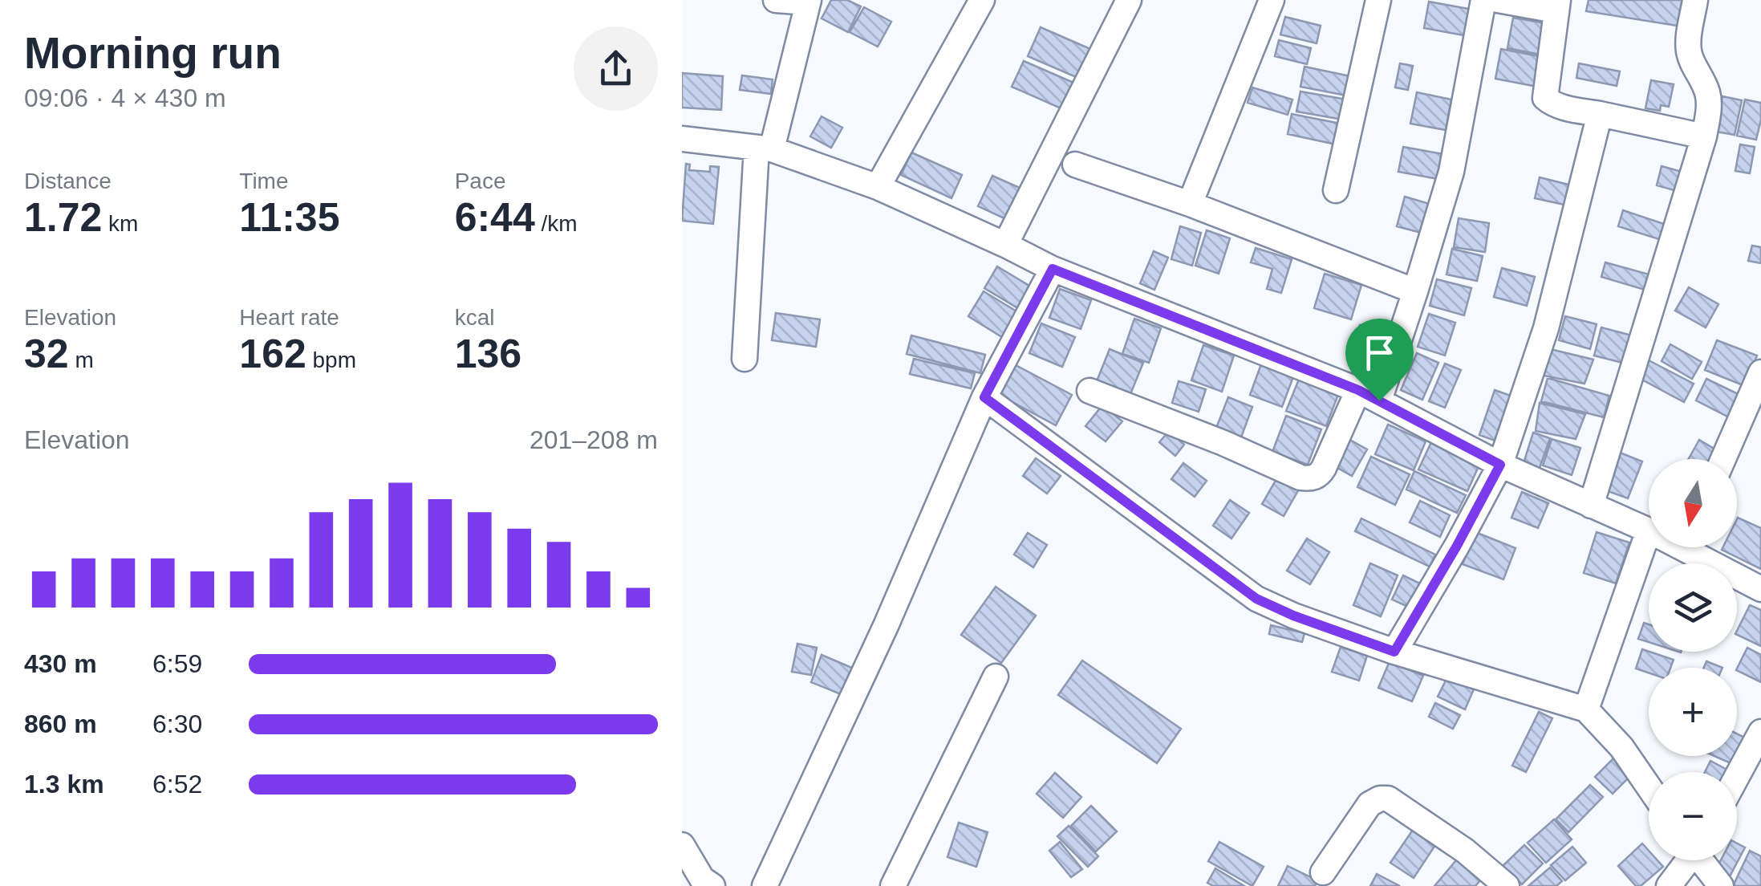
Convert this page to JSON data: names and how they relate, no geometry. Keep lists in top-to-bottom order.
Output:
{
  "north": "bottom",
  "page": {
    "heading": ["Morning run", "09:06 · 4 × 430 m"],
    "stats": [
      ["Distance", "1.72 km"],
      ["Time", "11:35"],
      ["Pace", "6:44 /km"],
      ["Elevation", "32 m"],
      ["Heart rate", "162 bpm"],
      ["kcal", "136"]
    ],
    "chart": ["Elevation", "201–208 m"],
    "map_buttons": ["+", "−"],
    "list": [
      {
        "name": "430 m",
        "note": "6:59"
      },
      {
        "name": "860 m",
        "note": "6:30"
      },
      {
        "name": "1.3 km",
        "note": "6:52"
      }
    ]
  }
}
